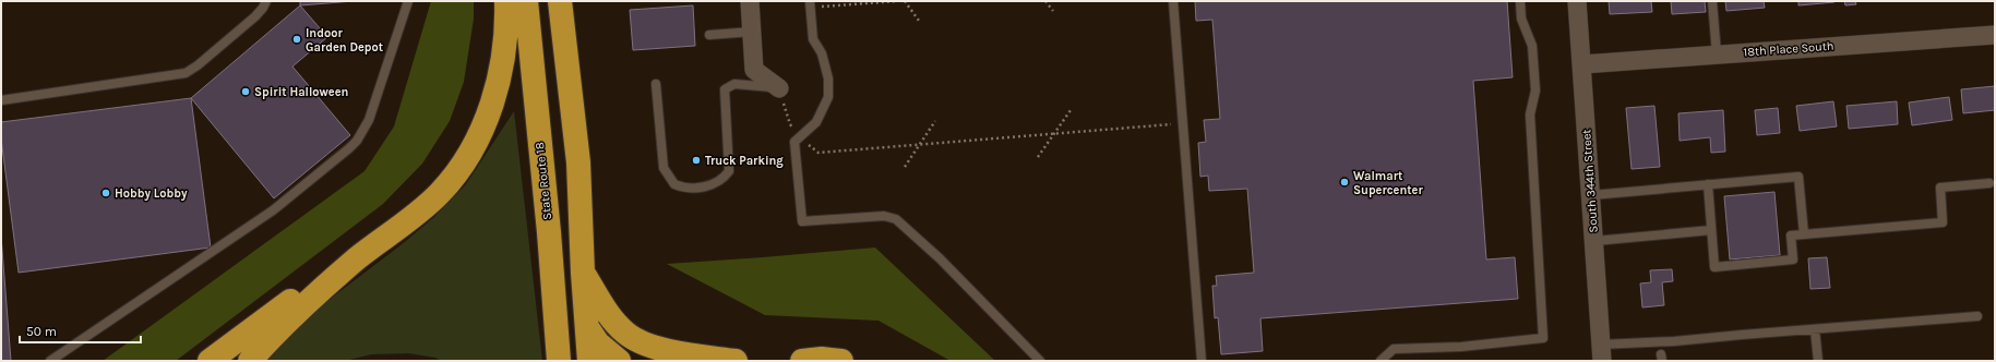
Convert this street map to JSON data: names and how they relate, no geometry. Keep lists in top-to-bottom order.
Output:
{
  "streets": {
    "highway": ["State Route 18"],
    "street": ["18th Place South", "South 344th Street"]
  },
  "crossings": [
    ["18th Place South", "South 344th Street"]
  ],
  "places": [
    "Indoor Garden Depot",
    "Spirit Halloween",
    "Truck Parking",
    "Walmart Supercenter",
    "Hobby Lobby"
  ],
  "scale_bar": "50 m"
}
